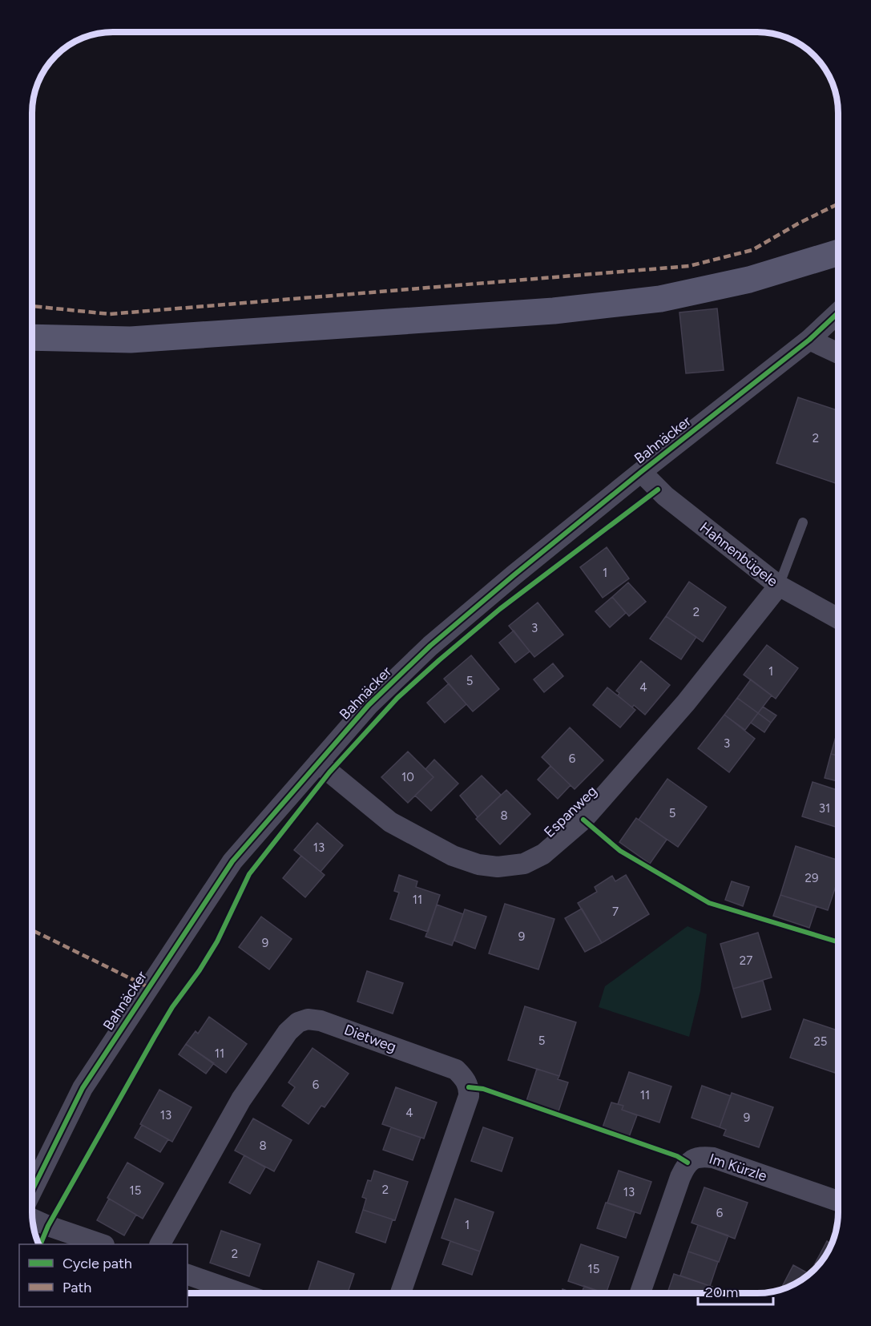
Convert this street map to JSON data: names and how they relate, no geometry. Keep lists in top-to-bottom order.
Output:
{
  "streets": {
    "street": [
      "Bahnäcker",
      "Hahnenbügele",
      "Espanweg",
      "Dietweg",
      "Im Kürzle"
    ]
  },
  "crossings": [
    ["Bahnäcker", "Hahnenbügele"],
    ["Bahnäcker", "Espanweg"],
    ["Hahnenbügele", "Espanweg"]
  ],
  "house_numbers": [
    "2",
    "1",
    "2",
    "3",
    "1",
    "5",
    "4",
    "3",
    "6",
    "10",
    "31",
    "5",
    "8",
    "13",
    "29",
    "11",
    "7",
    "9",
    "9",
    "27",
    "5",
    "25",
    "11",
    "6",
    "11",
    "4",
    "13",
    "9",
    "8",
    "2",
    "15",
    "13",
    "6",
    "1",
    "2",
    "15"
  ],
  "legend": ["Cycle path", "Path"],
  "scale_bar": "20 m"
}
